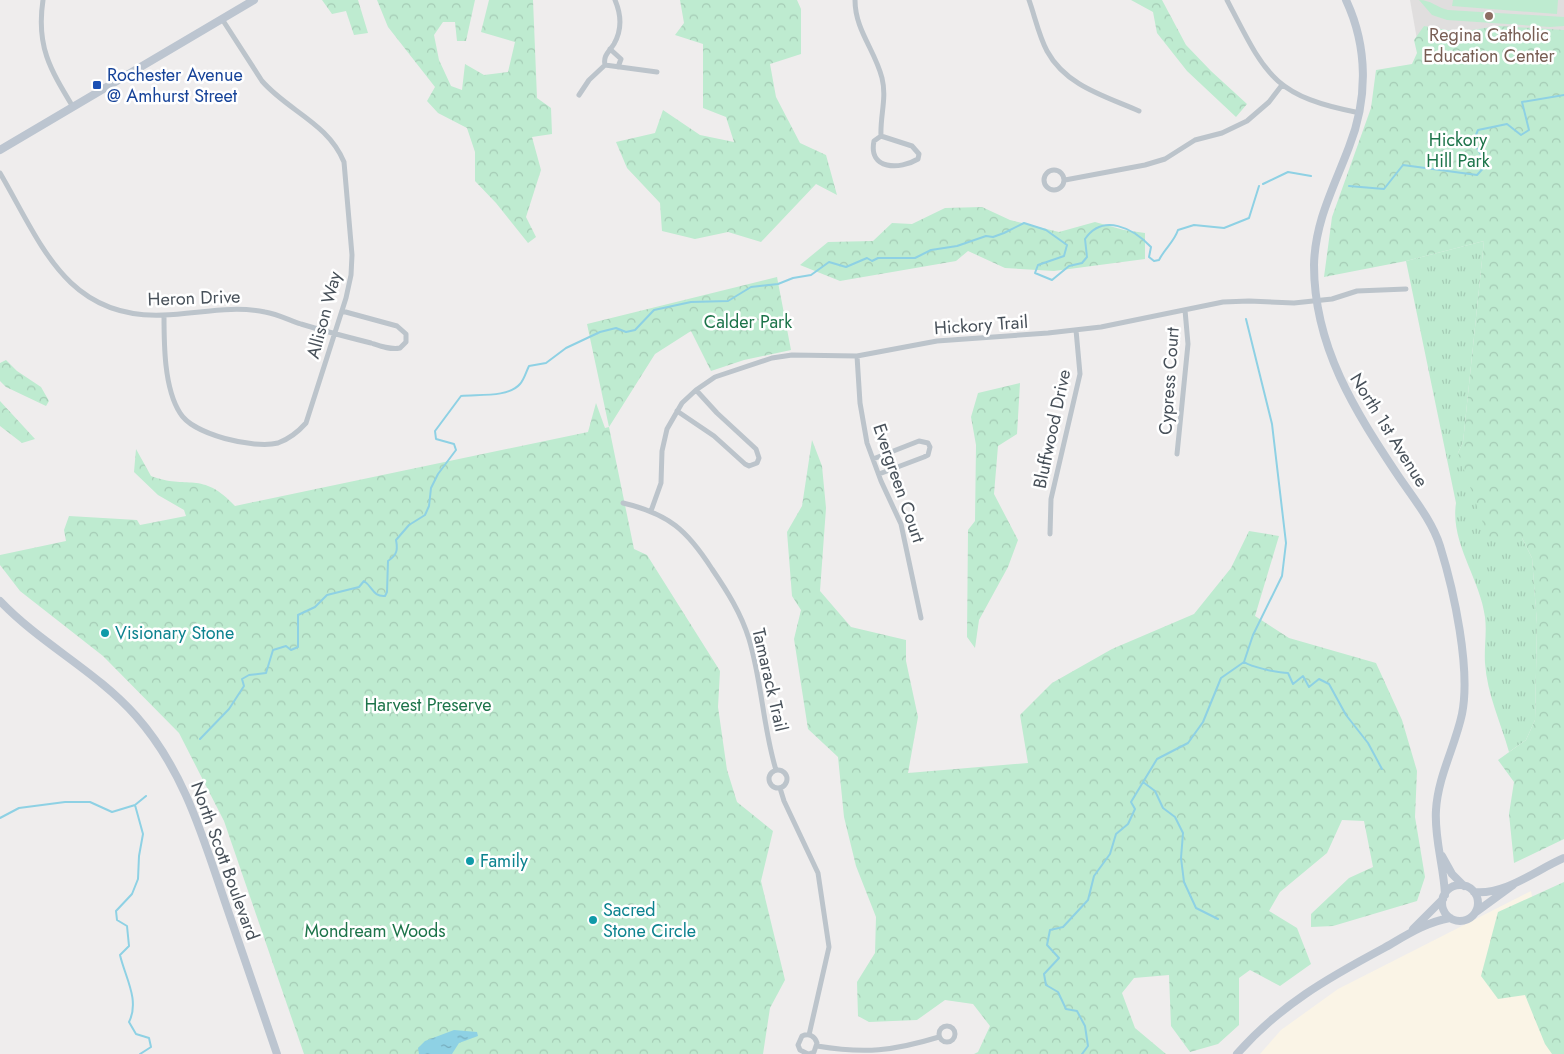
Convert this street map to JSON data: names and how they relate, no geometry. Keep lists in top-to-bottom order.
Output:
{
  "streets": {
    "main road": ["North 1st Avenue", "North Scott Boulevard"],
    "street": [
      "Heron Drive",
      "Allison Way",
      "Hickory Trail",
      "Cypress Court",
      "Bluffwood Drive",
      "Evergreen Court",
      "Tamarack Trail"
    ]
  },
  "crossings": [
    ["Heron Drive", "Allison Way"],
    ["Hickory Trail", "Cypress Court"],
    ["Hickory Trail", "Bluffwood Drive"],
    ["Hickory Trail", "North 1st Avenue"],
    ["Hickory Trail", "Evergreen Court"],
    ["Hickory Trail", "Tamarack Trail"]
  ],
  "parks": [
    "Hickory Hill Park",
    "Calder Park",
    "Harvest Preserve",
    "Mondream Woods"
  ],
  "places": {
    "other": [
      "Regina Catholic Education Center",
      "Visionary Stone",
      "Family",
      "Sacred Stone Circle"
    ],
    "transit": ["Rochester Avenue @ Amhurst Street"]
  }
}
